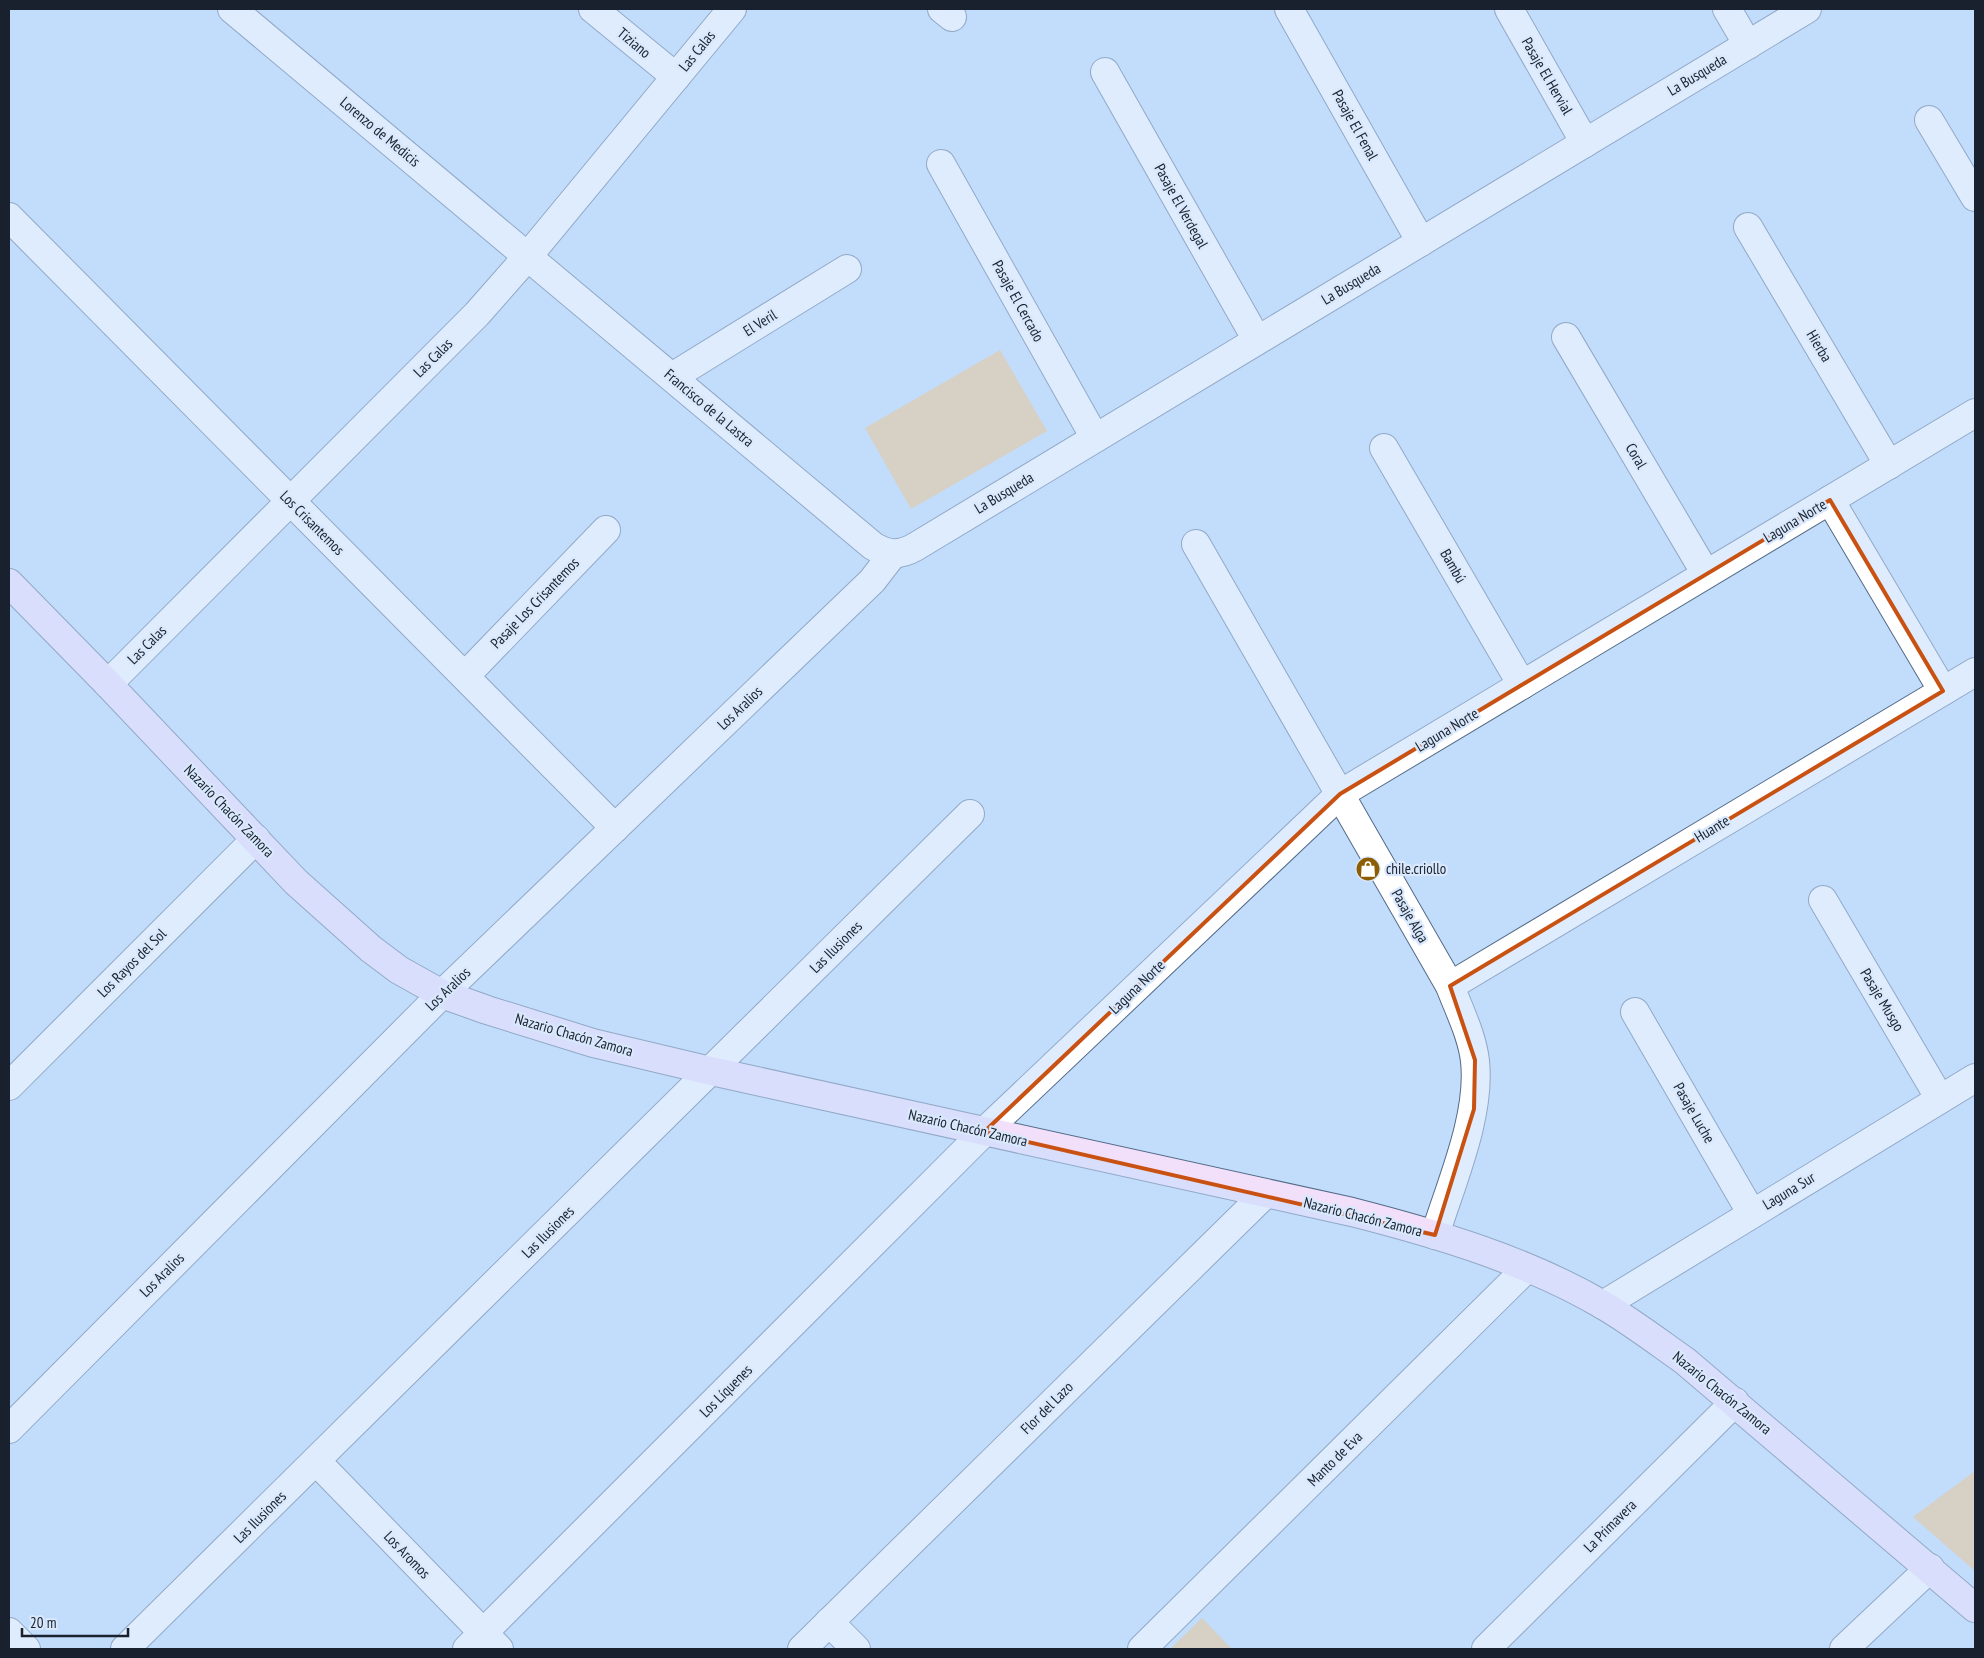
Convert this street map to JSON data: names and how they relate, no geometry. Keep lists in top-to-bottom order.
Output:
{
  "streets": {
    "street": [
      "Tiziano",
      "Las Calas",
      "La Busqueda",
      "Pasaje El Hervial",
      "Pasaje El Fenal",
      "Lorenzo de Medicis",
      "Pasaje El Verdegal",
      "Pasaje El Cercado",
      "El Veril",
      "Hierba",
      "Francisco de la Lastra",
      "Coral",
      "Laguna Norte",
      "Los Crisantemos",
      "Bambú",
      "Pasaje Los Crisantemos",
      "Los Aralios",
      "Nazario Chacón Zamora",
      "Huante",
      "Pasaje Alga",
      "Las Ilusiones",
      "Los Rayos del Sol",
      "Pasaje Musgo",
      "Pasaje Luche",
      "Laguna Sur",
      "Los Líquenes",
      "Flor del Lazo",
      "Manto de Eva",
      "La Primavera",
      "Los Aromos"
    ]
  },
  "crossings": [
    ["Tiziano", "Las Calas"],
    ["Las Calas", "Lorenzo de Medicis"],
    ["Las Calas", "Francisco de la Lastra"],
    ["Las Calas", "Los Crisantemos"],
    ["Las Calas", "Nazario Chacón Zamora"],
    ["La Busqueda", "Pasaje El Hervial"],
    ["La Busqueda", "Pasaje El Fenal"],
    ["La Busqueda", "Pasaje El Verdegal"],
    ["La Busqueda", "Pasaje El Cercado"],
    ["La Busqueda", "Francisco de la Lastra"],
    ["La Busqueda", "Los Aralios"],
    ["Lorenzo de Medicis", "Francisco de la Lastra"],
    ["El Veril", "Francisco de la Lastra"],
    ["Hierba", "Laguna Norte"],
    ["Francisco de la Lastra", "Los Aralios"],
    ["Coral", "Laguna Norte"],
    ["Laguna Norte", "Bambú"],
    ["Laguna Norte", "Nazario Chacón Zamora"],
    ["Laguna Norte", "Pasaje Alga"],
    ["Laguna Norte", "Los Líquenes"],
    ["Los Crisantemos", "Pasaje Los Crisantemos"],
    ["Los Crisantemos", "Los Aralios"],
    ["Los Aralios", "Nazario Chacón Zamora"],
    ["Nazario Chacón Zamora", "Pasaje Alga"],
    ["Nazario Chacón Zamora", "Las Ilusiones"],
    ["Nazario Chacón Zamora", "Los Rayos del Sol"],
    ["Nazario Chacón Zamora", "Laguna Sur"],
    ["Nazario Chacón Zamora", "Los Líquenes"],
    ["Nazario Chacón Zamora", "Flor del Lazo"],
    ["Nazario Chacón Zamora", "Manto de Eva"],
    ["Nazario Chacón Zamora", "La Primavera"],
    ["Huante", "Pasaje Alga"],
    ["Las Ilusiones", "Los Aromos"],
    ["Pasaje Musgo", "Laguna Sur"],
    ["Pasaje Luche", "Laguna Sur"],
    ["Los Líquenes", "Los Aromos"]
  ],
  "places": {
    "shop": ["chile.criollo"]
  },
  "scale_bar": "20 m"
}
